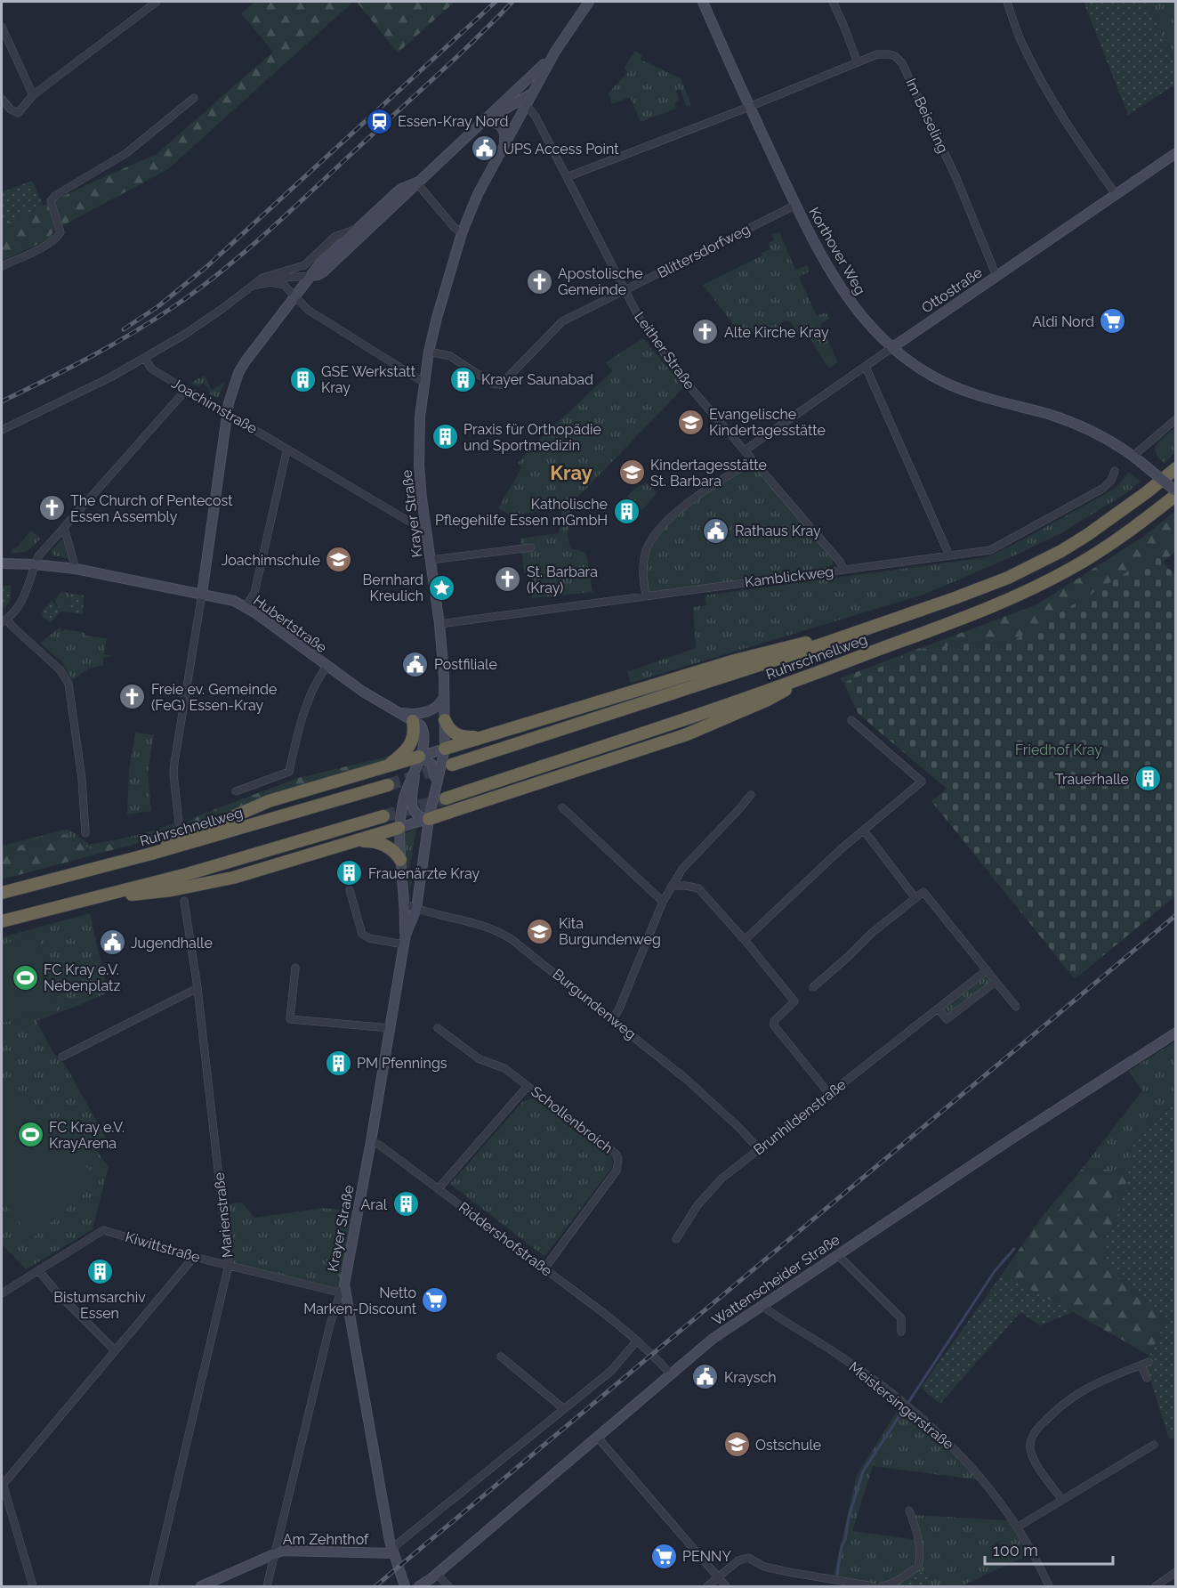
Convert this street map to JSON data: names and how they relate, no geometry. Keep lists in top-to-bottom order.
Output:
{
  "streets": {
    "highway": ["Ruhrschnellweg"],
    "main road": [
      "Korthover Weg",
      "Ottostraße",
      "Krayer Straße",
      "Hubertstraße",
      "Wattenscheider Straße",
      "Am Zehnthof"
    ],
    "street": [
      "Im Beiseling",
      "Blittersdorfweg",
      "Leither Straße",
      "Joachimstraße",
      "Kamblickweg",
      "Burgundenweg",
      "Brunhildenstraße",
      "Schollenbroich",
      "Marienstraße",
      "Riddershofstraße",
      "Kiwittstraße",
      "Meistersingerstraße"
    ]
  },
  "crossings": [
    ["Im Beiseling", "Korthover Weg"],
    ["Im Beiseling", "Ottostraße"],
    ["Im Beiseling", "Leither Straße"],
    ["Blittersdorfweg", "Korthover Weg"],
    ["Blittersdorfweg", "Leither Straße"],
    ["Blittersdorfweg", "Krayer Straße"],
    ["Korthover Weg", "Ottostraße"],
    ["Korthover Weg", "Ruhrschnellweg"],
    ["Ottostraße", "Leither Straße"],
    ["Leither Straße", "Krayer Straße"],
    ["Leither Straße", "Kamblickweg"],
    ["Joachimstraße", "Krayer Straße"],
    ["Krayer Straße", "Kamblickweg"],
    ["Krayer Straße", "Burgundenweg"],
    ["Krayer Straße", "Riddershofstraße"],
    ["Krayer Straße", "Kiwittstraße"],
    ["Krayer Straße", "Am Zehnthof"],
    ["Burgundenweg", "Brunhildenstraße"],
    ["Schollenbroich", "Riddershofstraße"],
    ["Marienstraße", "Kiwittstraße"],
    ["Riddershofstraße", "Wattenscheider Straße"],
    ["Wattenscheider Straße", "Meistersingerstraße"]
  ],
  "districts": ["Kray"],
  "parks": ["Friedhof Kray"],
  "places": {
    "station": ["Essen-Kray Nord"],
    "public building": [
      "UPS Access Point",
      "Rathaus Kray",
      "Postfiliale",
      "Jugendhalle",
      "Kraysch"
    ],
    "church": [
      "Apostolische Gemeinde",
      "Alte Kirche Kray",
      "The Church of Pentecost Essen Assembly",
      "St. Barbara (Kray)",
      "Freie ev. Gemeinde (FeG) Essen-Kray"
    ],
    "supermarket": ["Aldi Nord", "Netto Marken-Discount", "PENNY"],
    "building": [
      "GSE Werkstatt Kray",
      "Krayer Saunabad",
      "Praxis für Orthopädie und Sportmedizin",
      "Katholische Pflegehilfe Essen mGmbH",
      "Trauerhalle",
      "Frauenärzte Kray",
      "PM Pfennings",
      "Aral",
      "Bistumsarchiv Essen"
    ],
    "school or university": [
      "Evangelische Kindertagesstätte",
      "Kindertagesstätte St. Barbara",
      "Joachimschule",
      "Kita Burgundenweg",
      "Ostschule"
    ],
    "place": ["Bernhard Kreulich"],
    "sports": ["FC Kray e.V. Nebenplatz", "FC Kray e.V. KrayArena"]
  },
  "scale_bar": "100 m"
}
